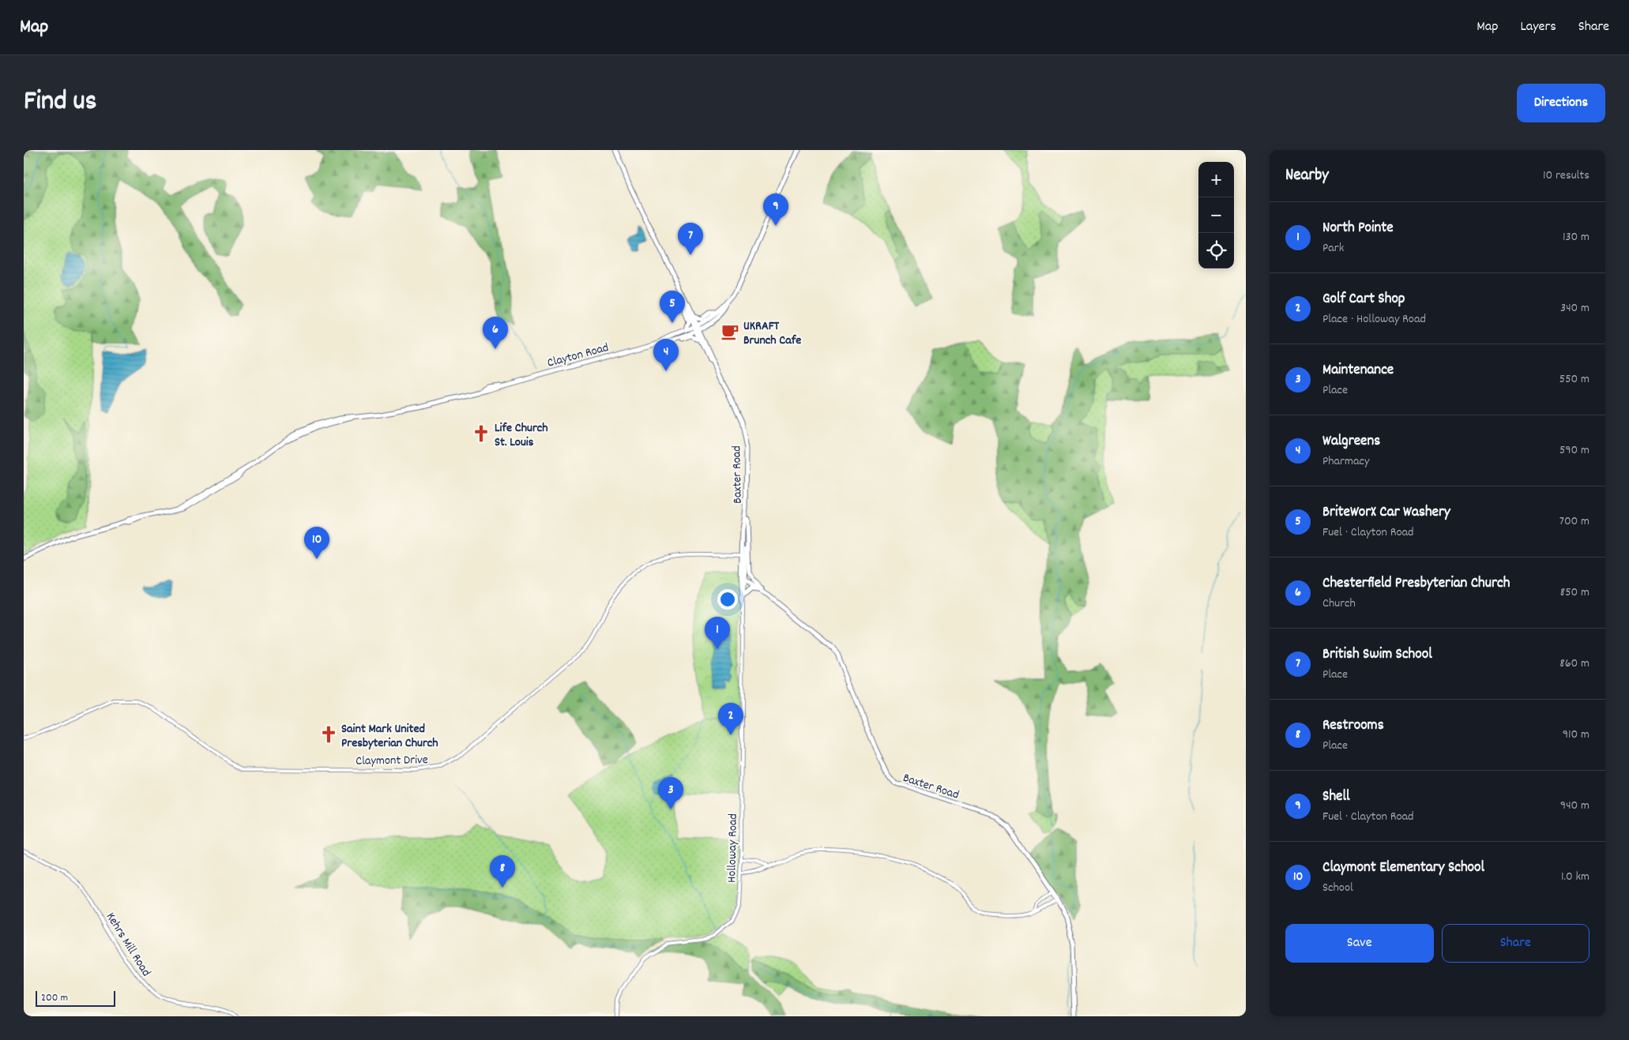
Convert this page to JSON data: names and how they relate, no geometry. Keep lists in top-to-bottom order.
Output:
{
  "streets": {
    "main road": ["Clayton Road", "Baxter Road"],
    "street": ["Claymont Drive", "Holloway Road", "Kehrs Mill Road"]
  },
  "crossings": [
    ["Clayton Road", "Baxter Road"],
    ["Baxter Road", "Claymont Drive"],
    ["Baxter Road", "Holloway Road"]
  ],
  "places": {
    "cafe": ["UKRAFT Brunch Cafe"],
    "church": ["Life Church St. Louis", "Saint Mark United Presbyterian Church"]
  },
  "scale_bar": "200 m",
  "page": {
    "header": "Map",
    "nav": ["Map", "Layers", "Share"],
    "title": "Find us",
    "buttons": [
      "Directions",
      ["Save", "Share"]
    ],
    "heading": ["Nearby", "10 results"],
    "map_buttons": ["+", "−"],
    "pins": [
      "9",
      "7",
      "5",
      "6",
      "4",
      "10",
      "1",
      "2",
      "3",
      "8"
    ],
    "list": [
      {
        "mark": "1",
        "name": "North Pointe",
        "note": "Park",
        "value": "130 m"
      },
      {
        "mark": "2",
        "name": "Golf Cart Shop",
        "note": "Place · Holloway Road",
        "value": "340 m"
      },
      {
        "mark": "3",
        "name": "Maintenance",
        "note": "Place",
        "value": "550 m"
      },
      {
        "mark": "4",
        "name": "Walgreens",
        "note": "Pharmacy",
        "value": "590 m"
      },
      {
        "mark": "5",
        "name": "BriteWorX Car Washery",
        "note": "Fuel · Clayton Road",
        "value": "700 m"
      },
      {
        "mark": "6",
        "name": "Chesterfield Presbyterian Church",
        "note": "Church",
        "value": "850 m"
      },
      {
        "mark": "7",
        "name": "British Swim School",
        "note": "Place",
        "value": "860 m"
      },
      {
        "mark": "8",
        "name": "Restrooms",
        "note": "Place",
        "value": "910 m"
      },
      {
        "mark": "9",
        "name": "Shell",
        "note": "Fuel · Clayton Road",
        "value": "940 m"
      },
      {
        "mark": "10",
        "name": "Claymont Elementary School",
        "note": "School",
        "value": "1.0 km"
      }
    ],
    "scale": "200 m"
  }
}
